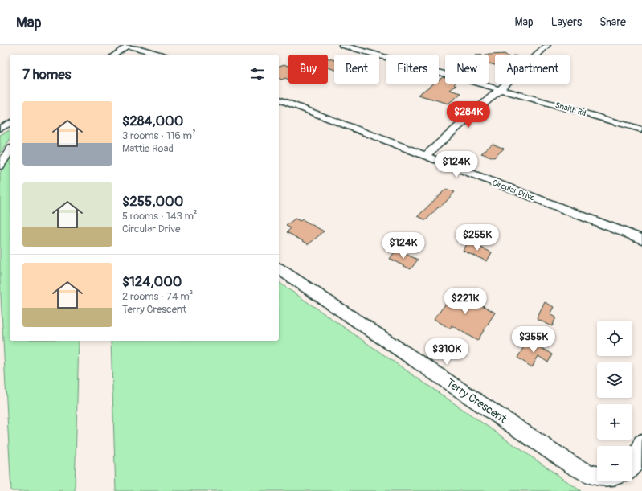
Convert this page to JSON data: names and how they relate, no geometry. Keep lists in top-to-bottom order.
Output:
{
  "streets": {
    "street": ["Snaith Rd", "Circular Drive", "Terry Crescent"]
  },
  "page": {
    "header": "Map",
    "nav": ["Map", "Layers", "Share"],
    "chip": [
      "Buy",
      "Rent",
      "Filters",
      "New",
      "Apartment"
    ],
    "heading": "7 homes",
    "list": [
      {
        "name": "$284,000",
        "note": "3 rooms · 116 m² · Mattie Road"
      },
      {
        "name": "$255,000",
        "note": "5 rooms · 143 m² · Circular Drive"
      },
      {
        "name": "$124,000",
        "note": "2 rooms · 74 m² · Terry Crescent"
      }
    ],
    "price": [
      "$284K",
      "$124K",
      "$255K",
      "$124K",
      "$221K",
      "$355K",
      "$310K"
    ],
    "map_buttons": ["+", "−"]
  }
}
